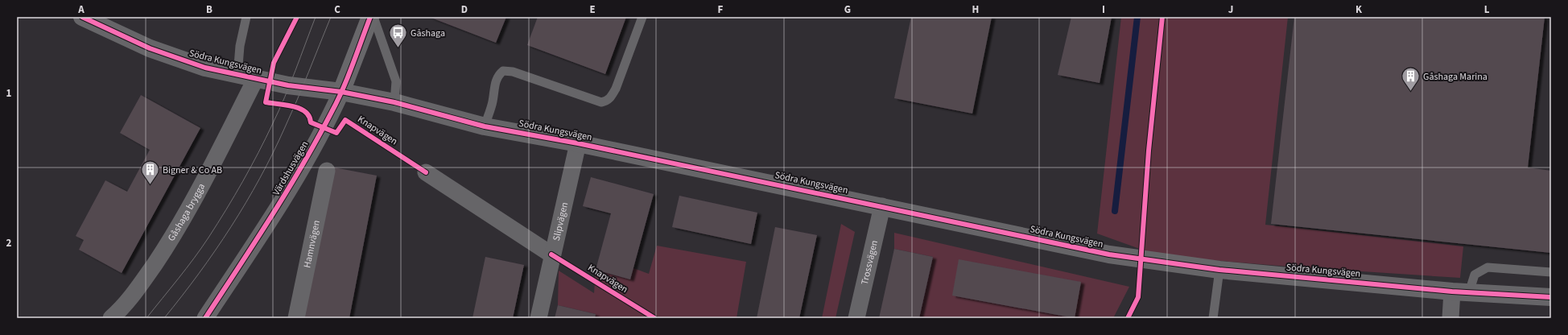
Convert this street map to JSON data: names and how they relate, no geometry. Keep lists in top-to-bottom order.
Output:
{
  "streets": {
    "main road": ["Värdshusvägen"],
    "street": [
      "Södra Kungsvägen",
      "Gåshaga brygga",
      "Slipvägen",
      "Hamnvägen",
      "Trossvägen"
    ],
    "cycle path": ["Knapvägen"]
  },
  "crossings": [
    ["Södra Kungsvägen", "Värdshusvägen"],
    ["Södra Kungsvägen", "Gåshaga brygga"],
    ["Södra Kungsvägen", "Slipvägen"],
    ["Södra Kungsvägen", "Trossvägen"]
  ],
  "places": {
    "bus stop": ["Gåshaga"],
    "building": ["Gåshaga Marina", "Bigner & Co AB"]
  },
  "grid": {
    "columns": [
      "A",
      "B",
      "C",
      "D",
      "E",
      "F",
      "G",
      "H",
      "I",
      "J",
      "K",
      "L"
    ],
    "rows": ["1", "2"]
  }
}
